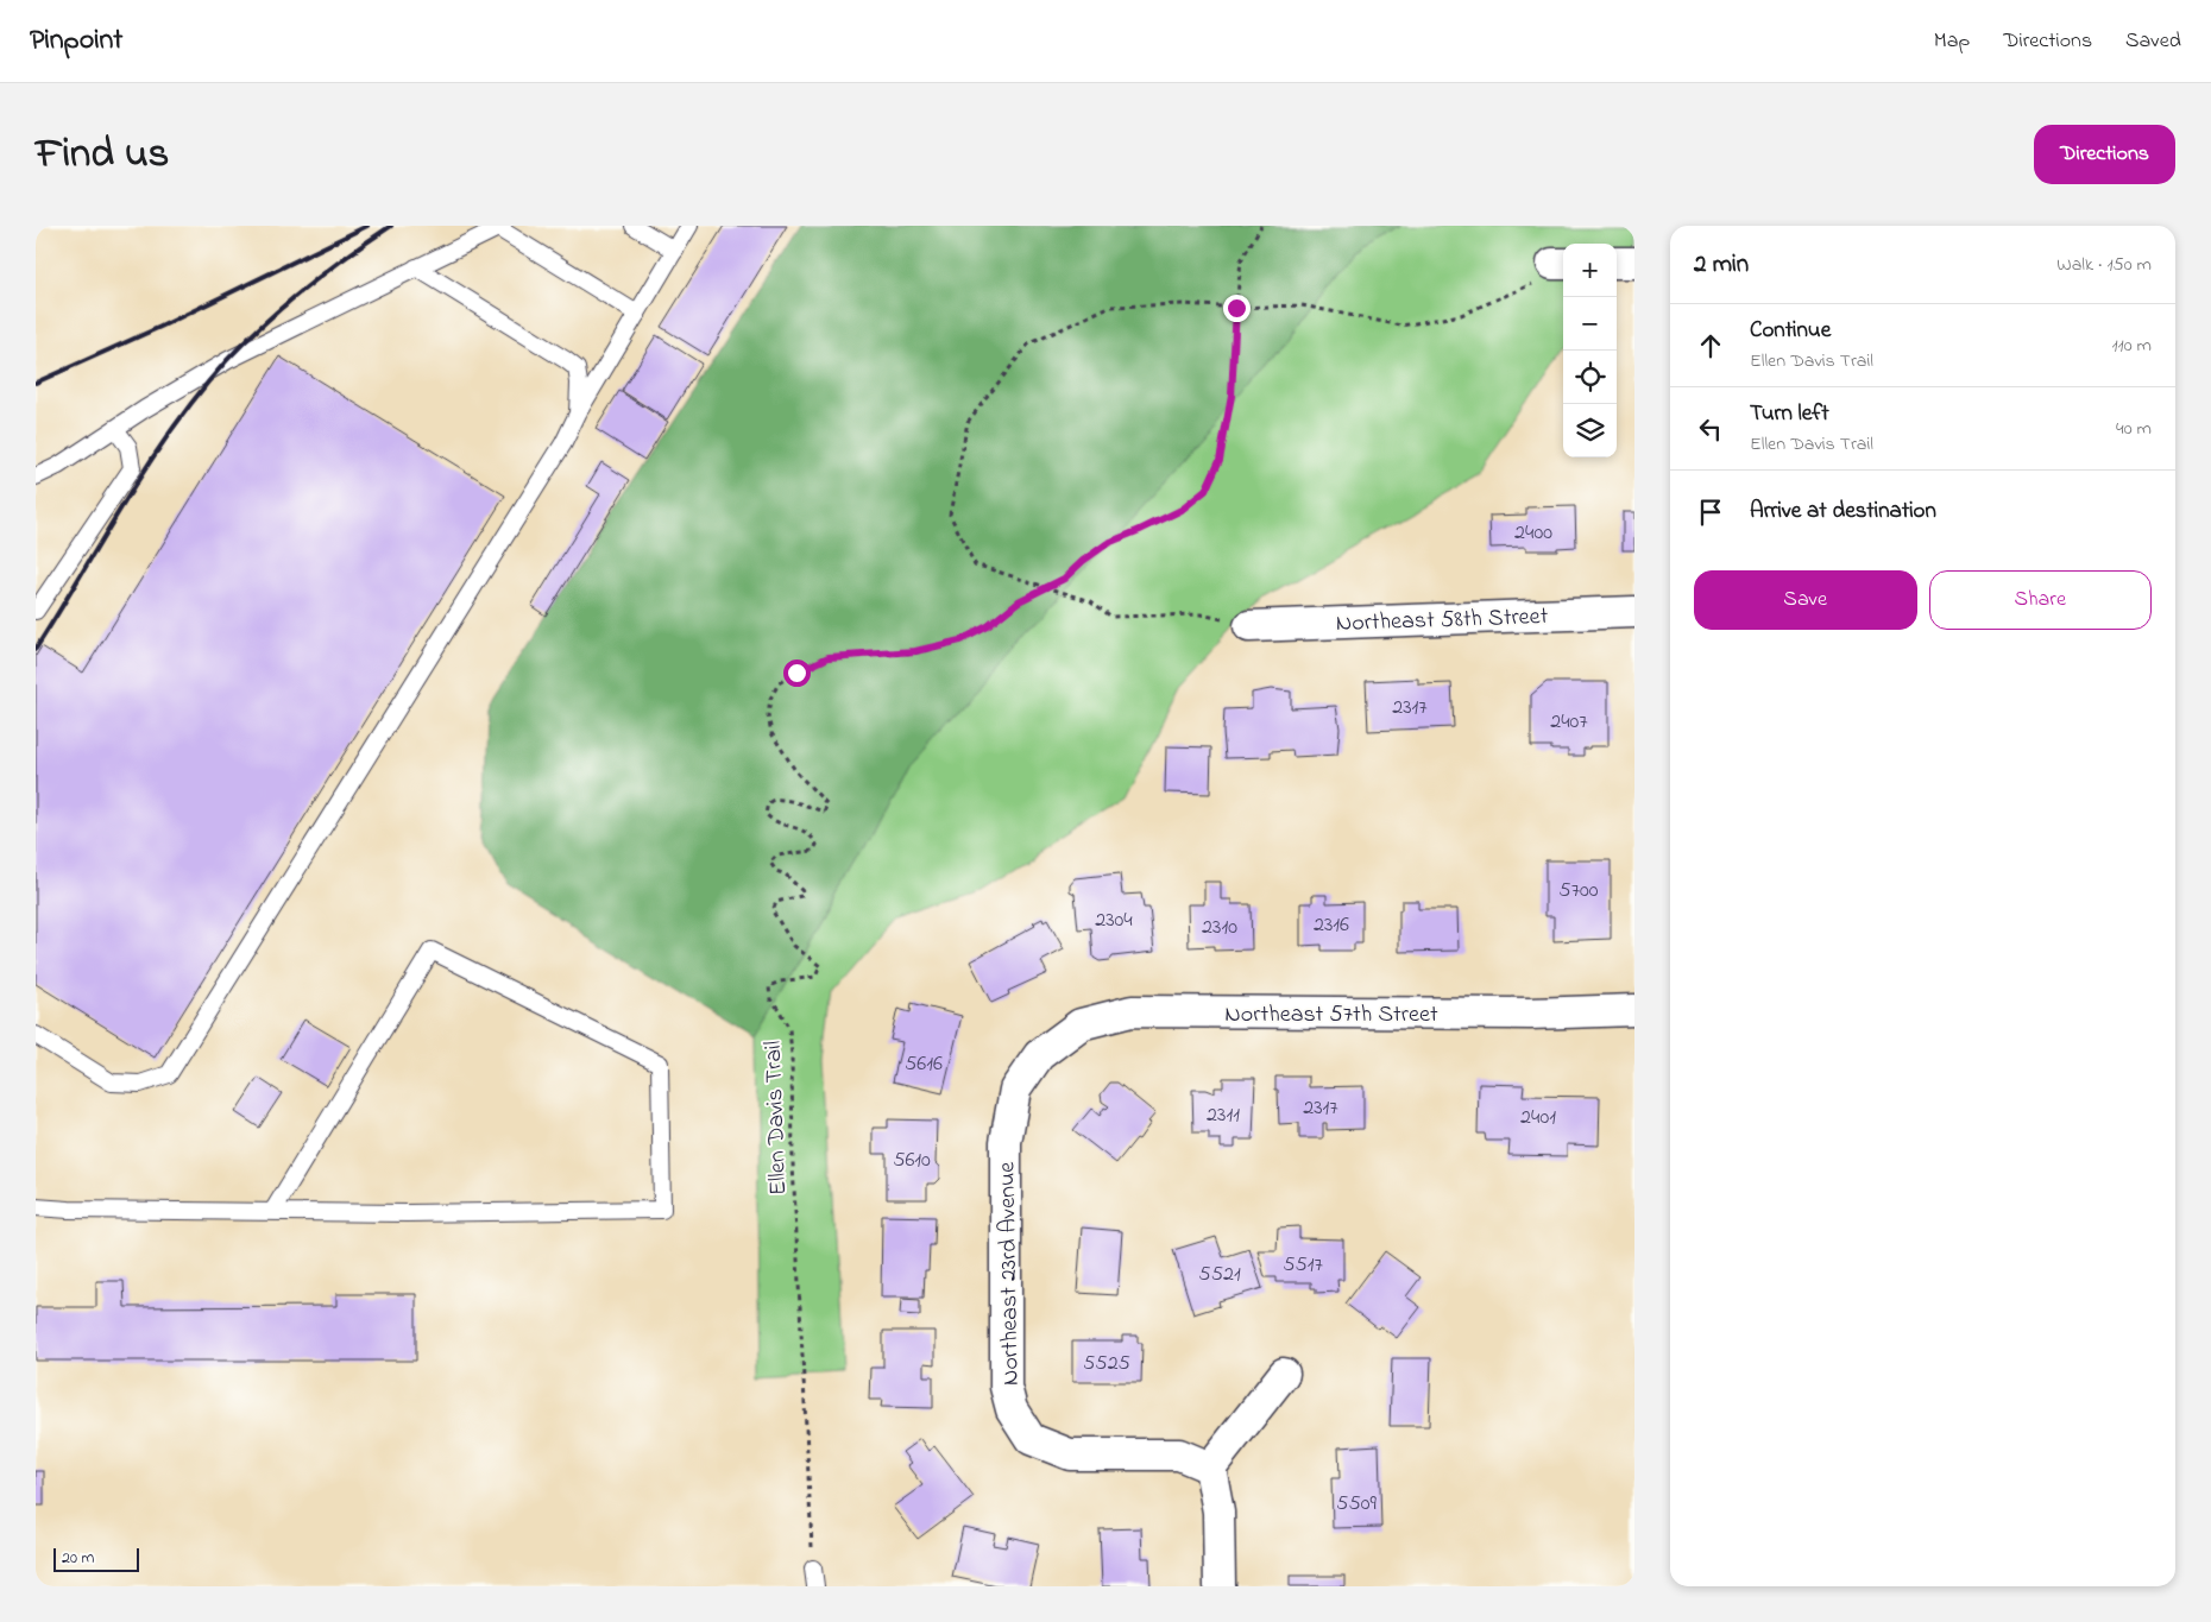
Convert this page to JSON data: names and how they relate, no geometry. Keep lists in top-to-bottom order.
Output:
{
  "streets": {
    "street": ["Northeast 58th Street", "Northeast 57th Street", "Northeast 23rd Avenue"],
    "path": ["Ellen Davis Trail"]
  },
  "crossings": [
    ["Northeast 57th Street", "Northeast 23rd Avenue"]
  ],
  "house_numbers": [
    "2400",
    "2317",
    "2407",
    "5700",
    "2304",
    "2316",
    "2310",
    "5616",
    "2317",
    "2311",
    "2401",
    "5610",
    "5517",
    "5521",
    "5525",
    "5509"
  ],
  "scale_bar": "20 m",
  "page": {
    "header": "Pinpoint",
    "nav": ["Map", "Directions", "Saved"],
    "title": "Find us",
    "buttons": [
      "Directions",
      ["Save", "Share"]
    ],
    "heading": ["2 min", "Walk · 150 m"],
    "map_buttons": ["+", "−"],
    "list": [
      ["Continue", "Ellen Davis Trail", "110 m"],
      ["Turn left", "Ellen Davis Trail", "40 m"],
      "Arrive at destination"
    ],
    "scale": "20 m"
  }
}
